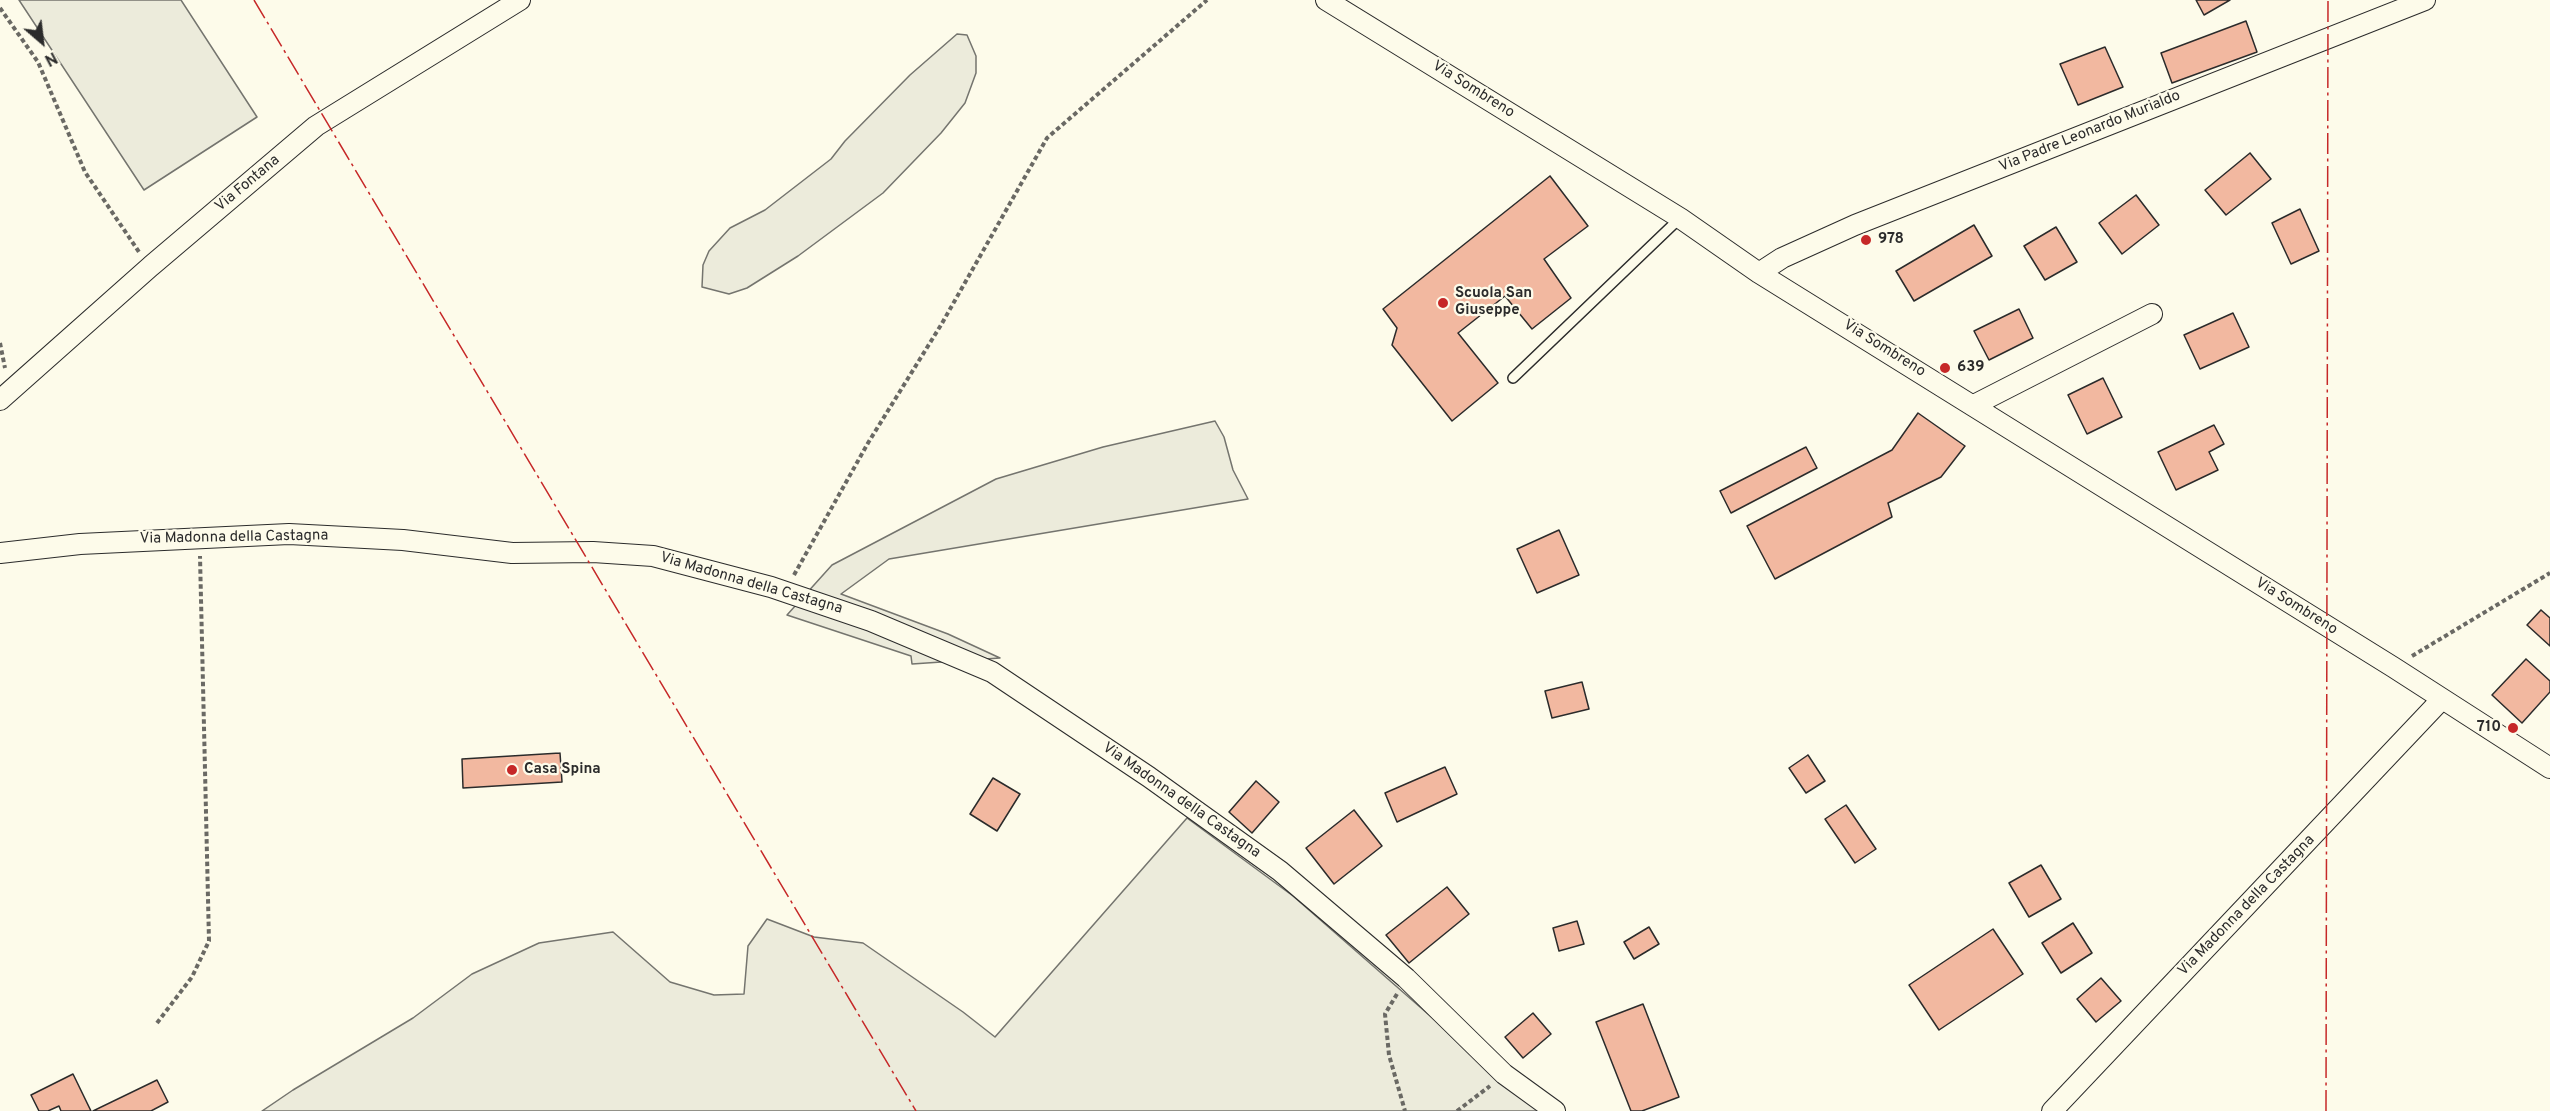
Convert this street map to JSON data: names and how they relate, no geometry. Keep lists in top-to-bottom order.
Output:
{
  "streets": {
    "street": [
      "Via Sombreno",
      "Via Padre Leonardo Murialdo",
      "Via Fontana",
      "Via Madonna della Castagna"
    ]
  },
  "crossings": [
    ["Via Sombreno", "Via Padre Leonardo Murialdo"],
    ["Via Sombreno", "Via Madonna della Castagna"]
  ],
  "places": [
    "978",
    "Scuola San Giuseppe",
    "639",
    "710",
    "Casa Spina"
  ],
  "north": "bottom right"
}
